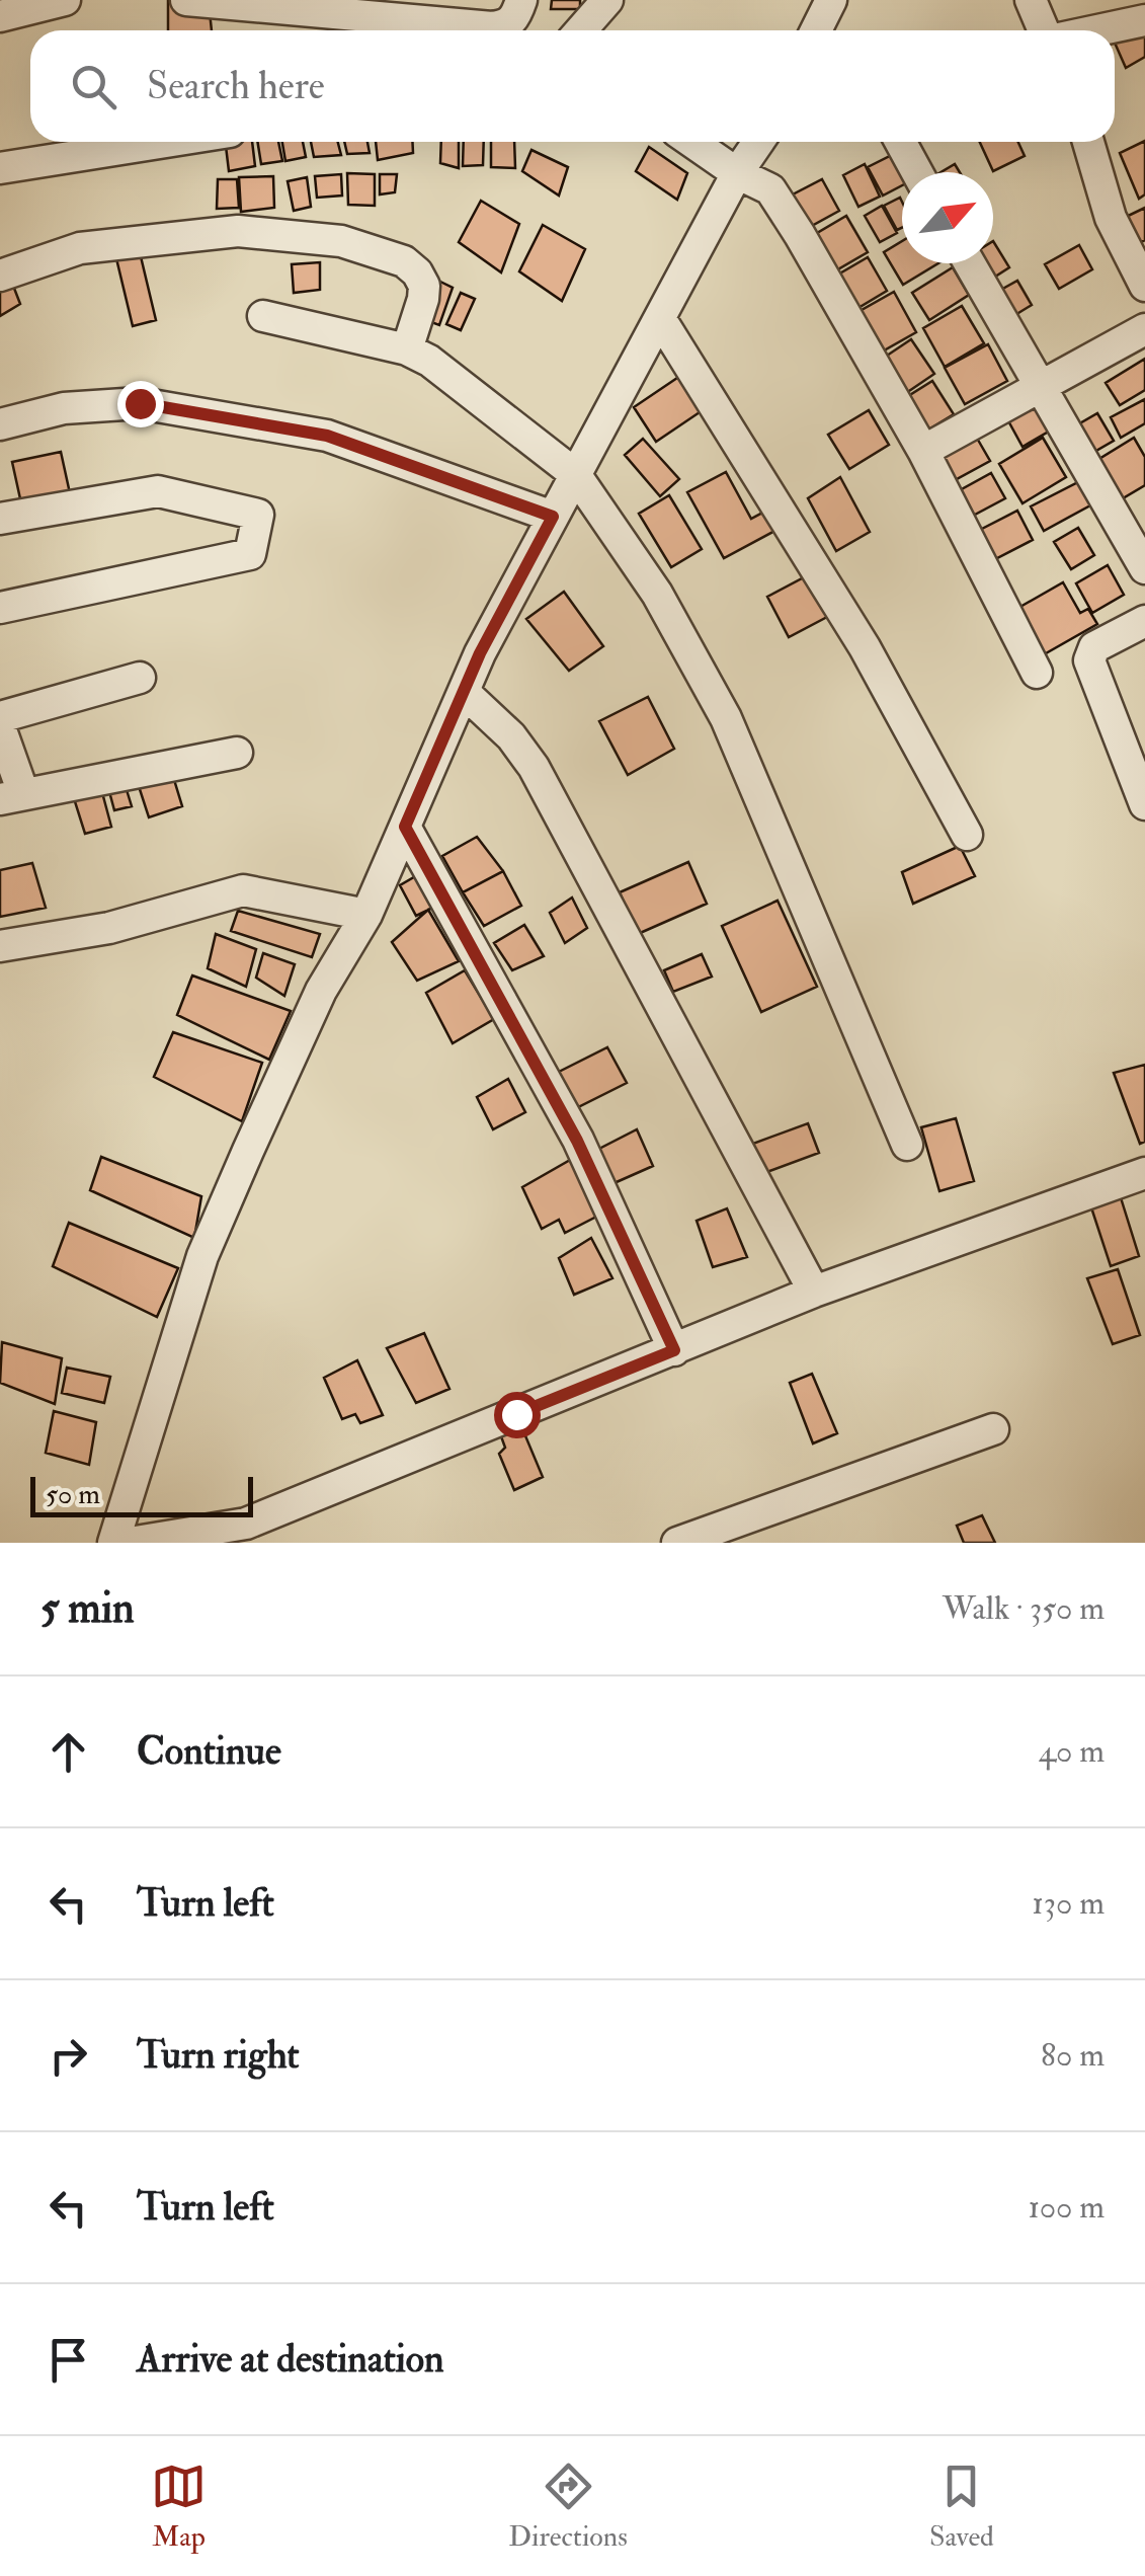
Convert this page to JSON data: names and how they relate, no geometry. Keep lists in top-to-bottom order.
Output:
{
  "scale_bar": "50 m",
  "north": "top right",
  "page": {
    "search": "Search here",
    "scale": "50 m",
    "heading": ["5 min", "Walk · 350 m"],
    "list": [
      ["Continue", "40 m"],
      ["Turn left", "130 m"],
      ["Turn right", "80 m"],
      ["Turn left", "100 m"],
      "Arrive at destination"
    ],
    "nav": ["Map", "Directions", "Saved"]
  }
}
